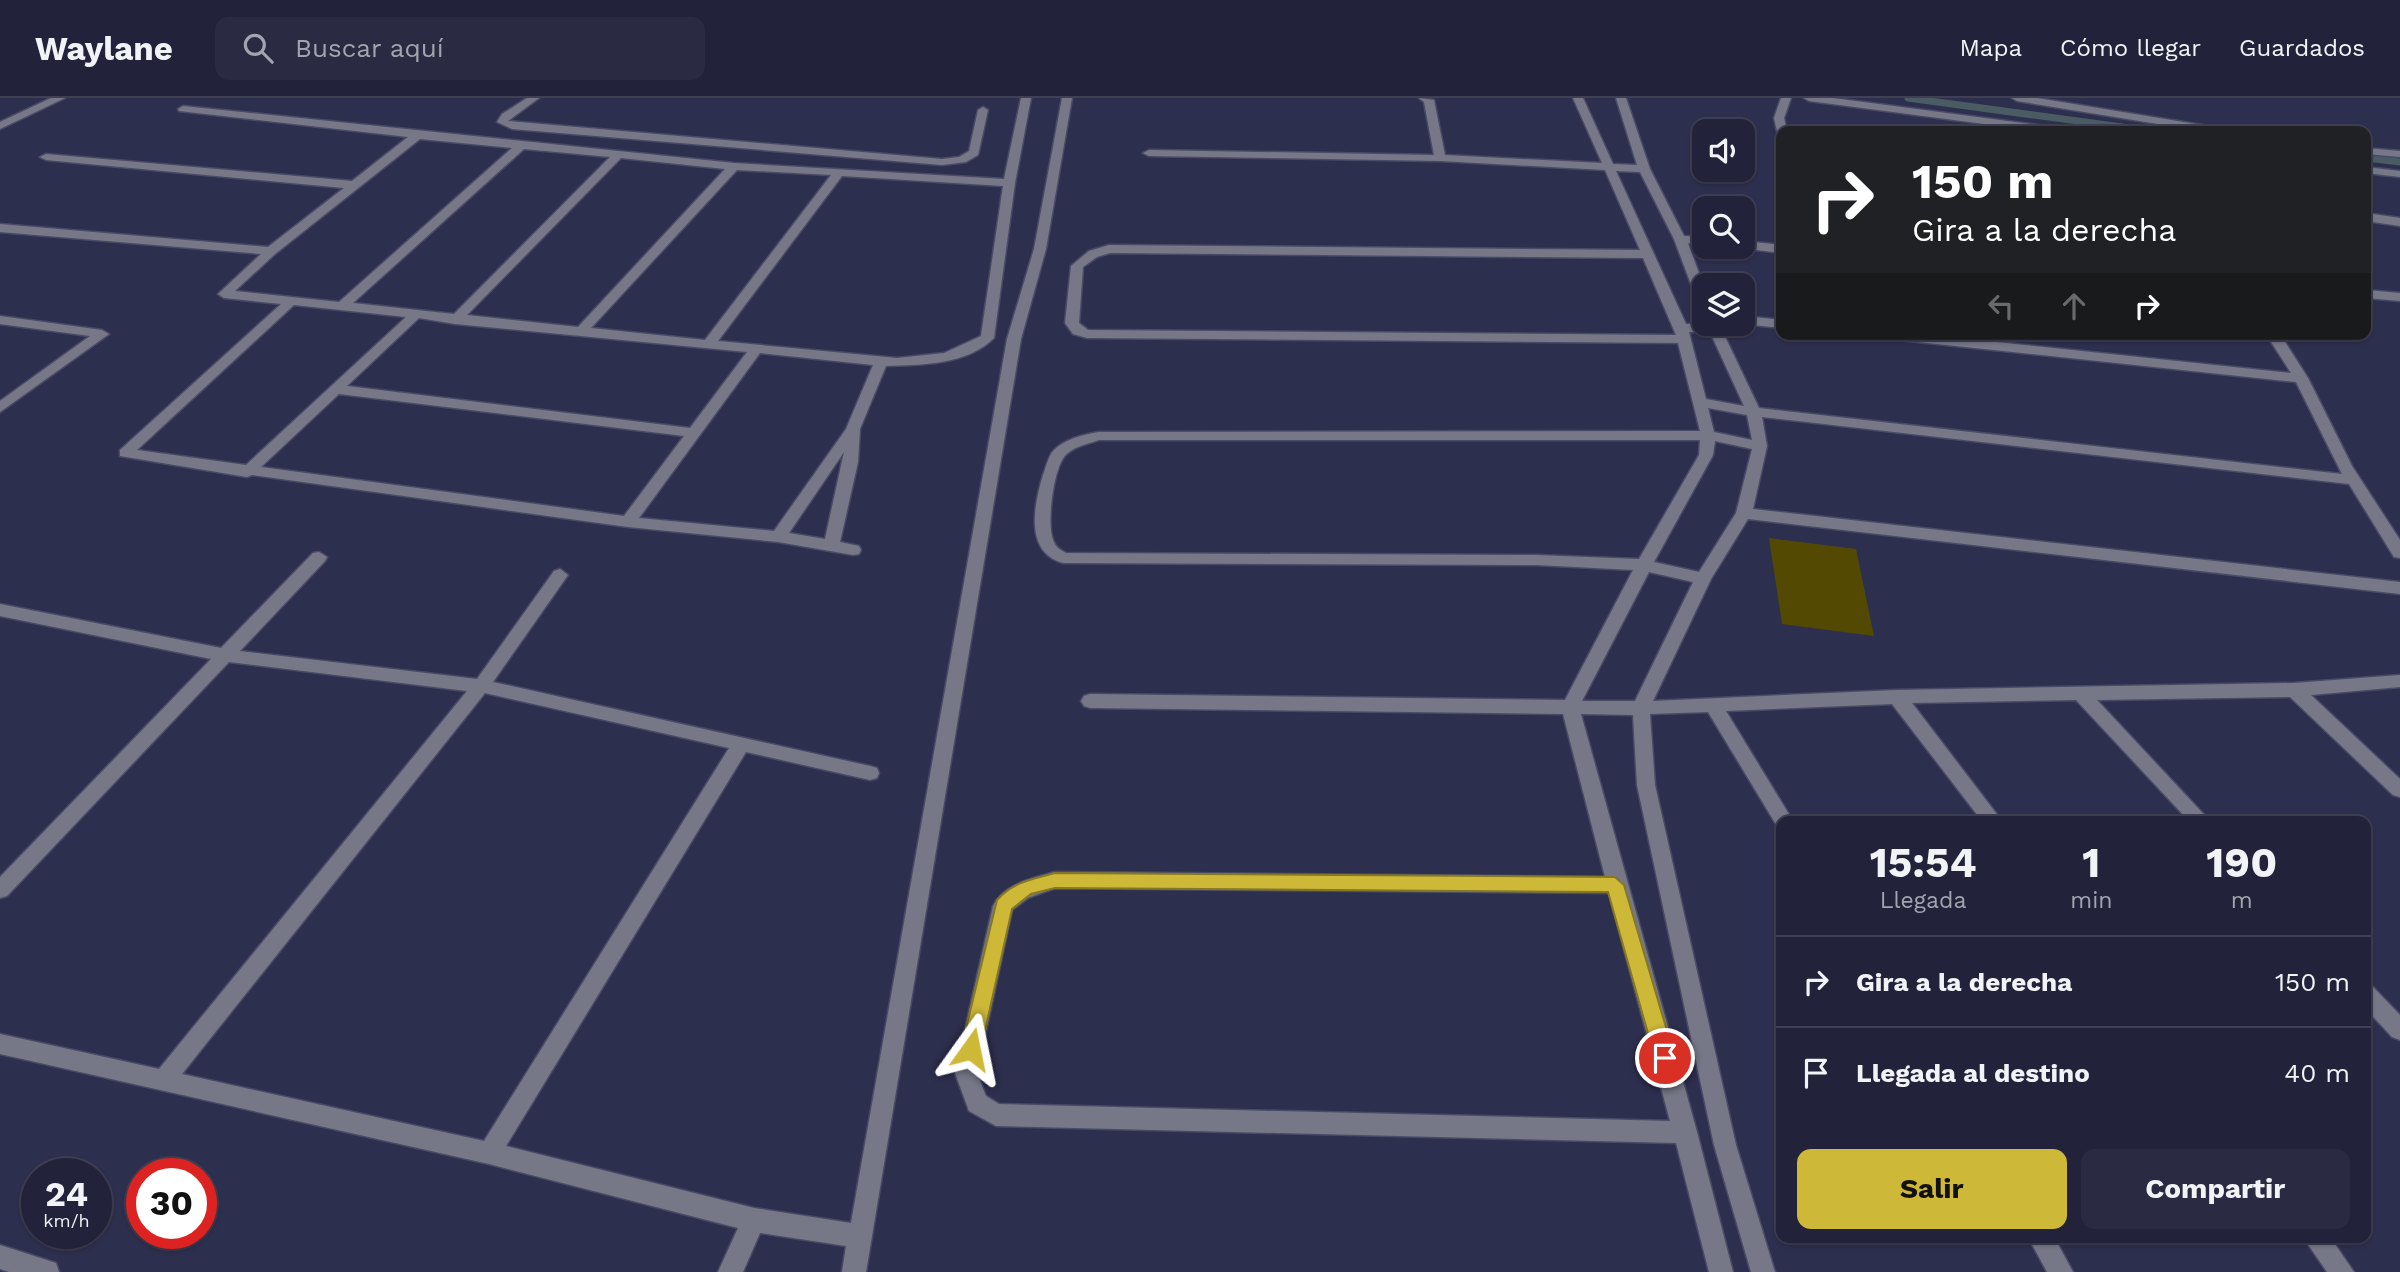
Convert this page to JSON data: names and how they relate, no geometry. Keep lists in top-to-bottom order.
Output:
{
  "page": {
    "header": "Waylane",
    "search": "Buscar aquí",
    "nav": ["Mapa", "Cómo llegar", "Guardados"],
    "turn": ["150 m", "Gira a la derecha"],
    "eta": [
      "15:54",
      "Llegada",
      "1",
      "min",
      "190",
      "m"
    ],
    "list": [
      {
        "name": "Gira a la derecha",
        "value": "150 m"
      },
      {
        "name": "Llegada al destino",
        "value": "40 m"
      }
    ],
    "buttons": ["Salir", "Compartir"],
    "speed": "24 km/h",
    "limit": "30"
  }
}
